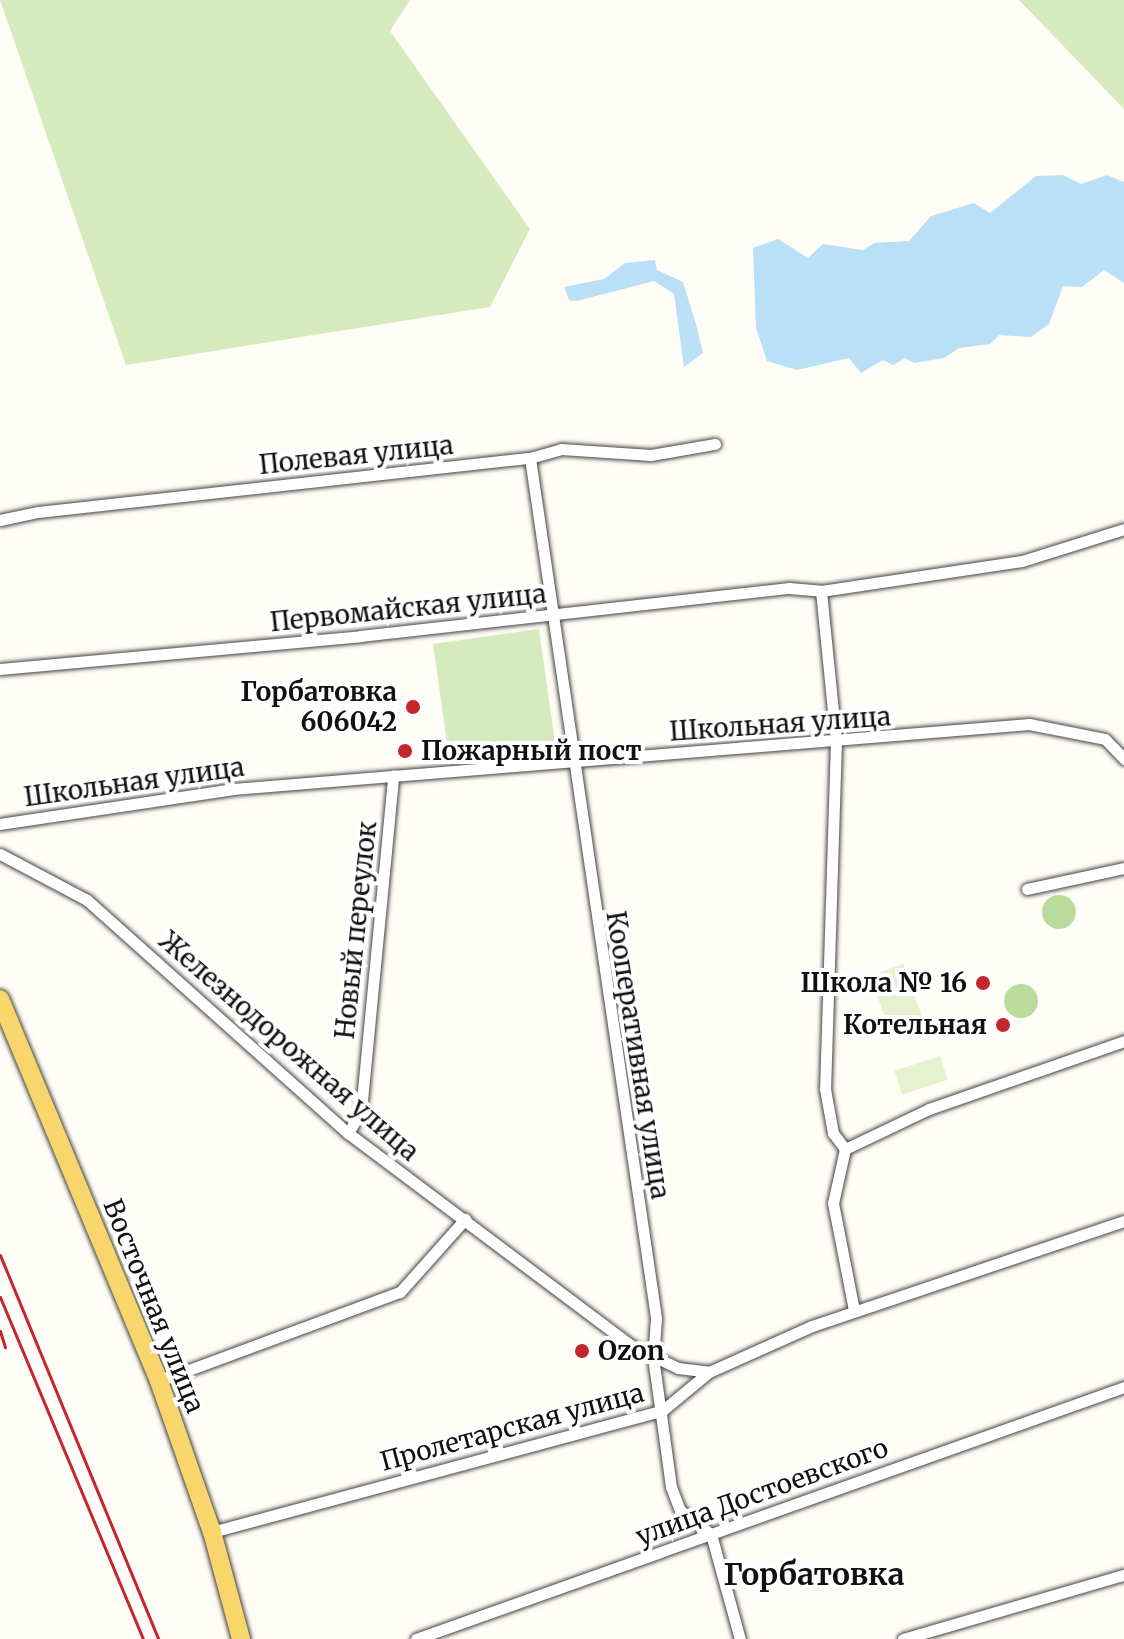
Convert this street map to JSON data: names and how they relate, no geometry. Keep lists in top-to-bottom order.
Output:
{
  "streets": {
    "main road": ["Восточная улица"],
    "street": [
      "Полевая улица",
      "Первомайская улица",
      "Школьная улица",
      "Новый переулок",
      "Железнодорожная улица",
      "Кооперативная улица",
      "Пролетарская улица",
      "улица Достоевского"
    ]
  },
  "crossings": [
    ["Полевая улица", "Кооперативная улица"],
    ["Первомайская улица", "Кооперативная улица"],
    ["Школьная улица", "Новый переулок"],
    ["Школьная улица", "Кооперативная улица"],
    ["Новый переулок", "Железнодорожная улица"],
    ["Железнодорожная улица", "Кооперативная улица"],
    ["Железнодорожная улица", "Пролетарская улица"],
    ["Кооперативная улица", "Пролетарская улица"],
    ["Кооперативная улица", "улица Достоевского"],
    ["Восточная улица", "Пролетарская улица"]
  ],
  "districts": ["Горбатовка"],
  "places": [
    "Горбатовка 606042",
    "Пожарный пост",
    "Школа № 16",
    "Котельная",
    "Ozon"
  ]
}
